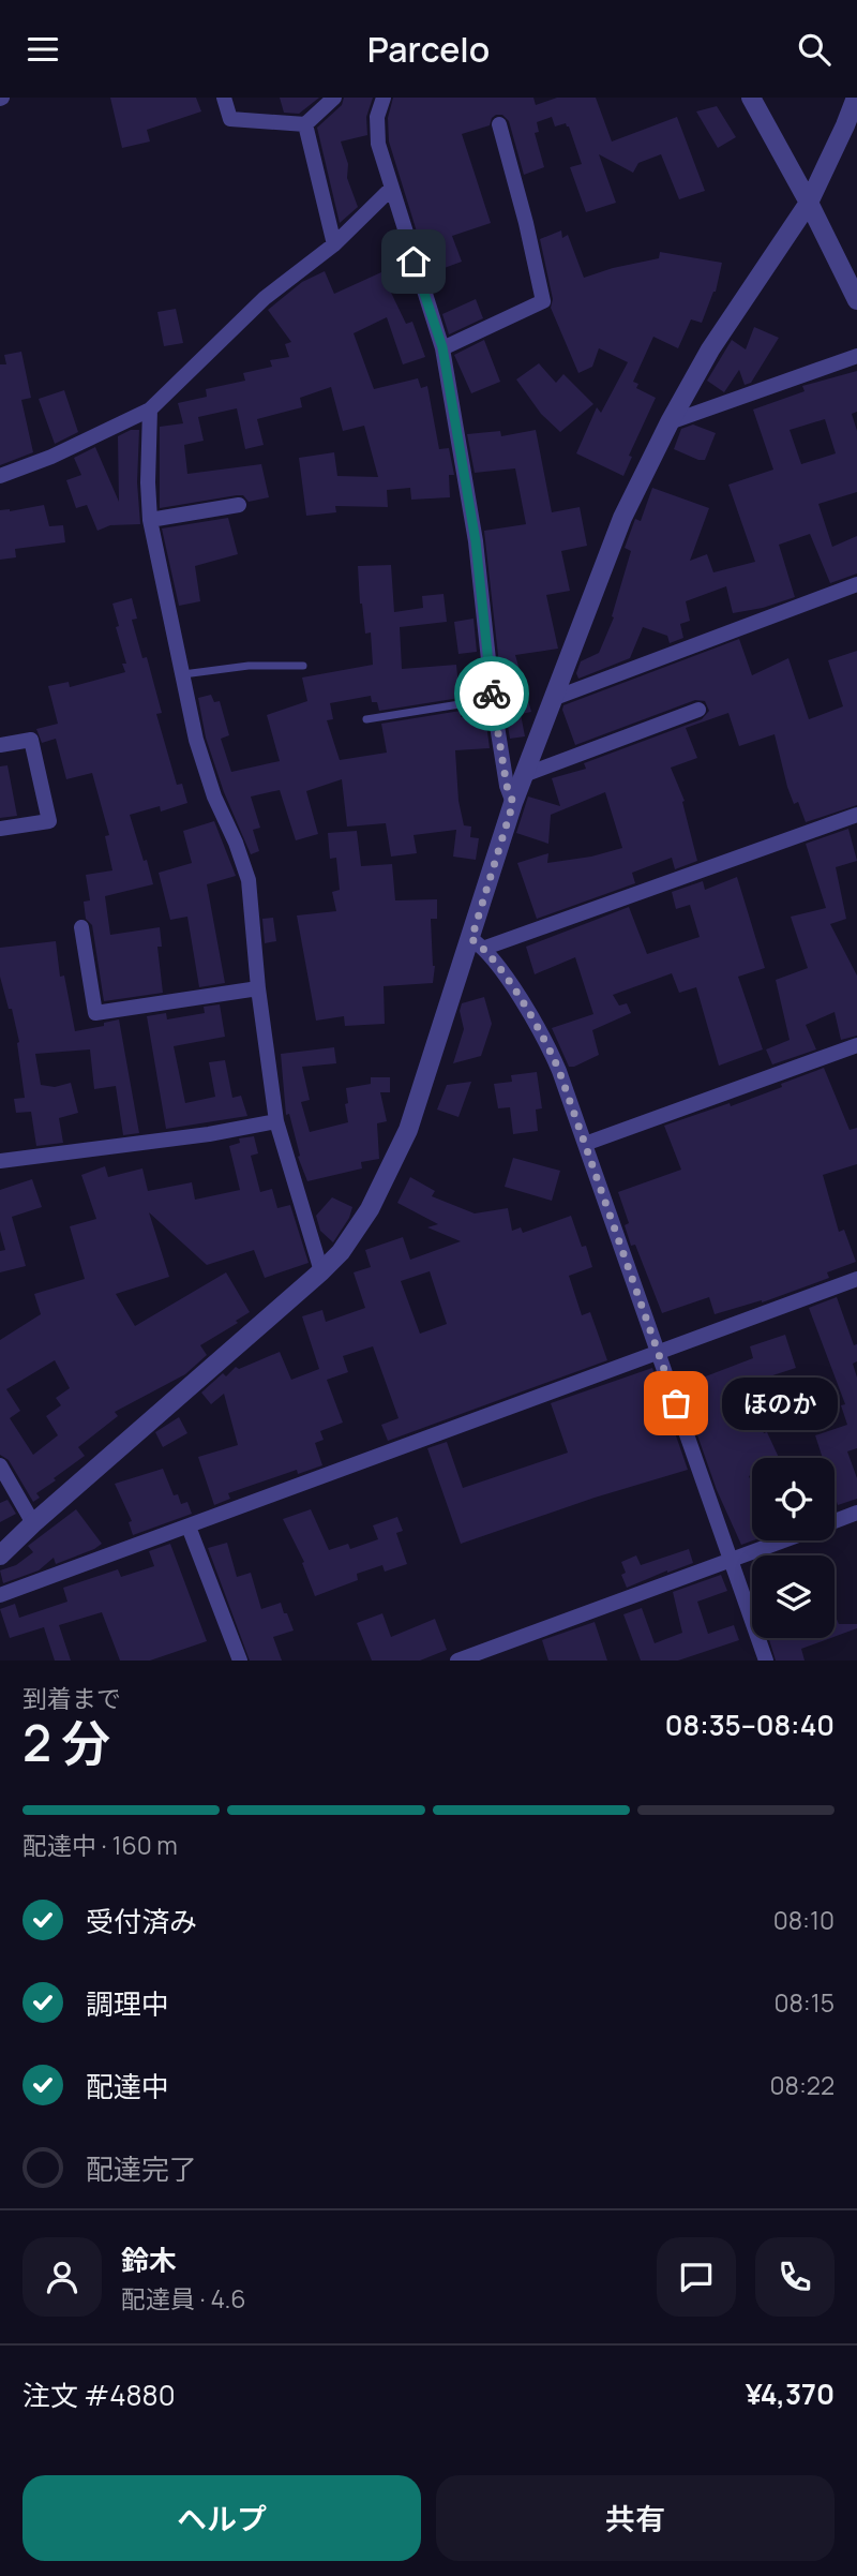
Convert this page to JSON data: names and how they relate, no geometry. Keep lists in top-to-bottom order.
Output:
{
  "places": ["ほのか"],
  "page": {
    "header": "Parcelo",
    "bubble": "ほのか",
    "heading": ["2 分", "到着まで", "08:35–08:40"],
    "panel": [
      "鈴木",
      "配達員 · 4.6",
      "注文 #4880",
      "¥4,370"
    ],
    "bar": "配達中 · 160 m",
    "list": [
      ["受付済み", "08:10"],
      ["調理中", "08:15"],
      ["配達中", "08:22"],
      "配達完了"
    ],
    "buttons": ["ヘルプ", "共有"]
  }
}
